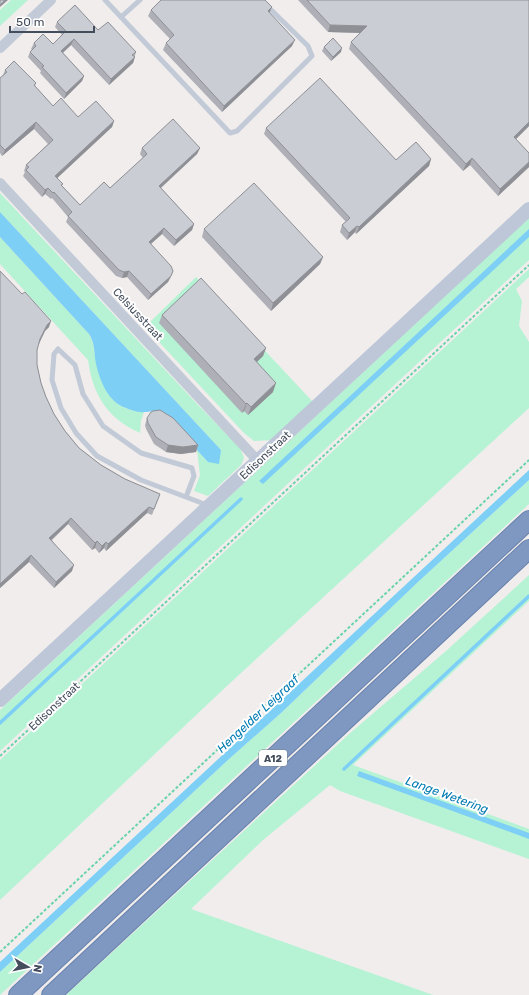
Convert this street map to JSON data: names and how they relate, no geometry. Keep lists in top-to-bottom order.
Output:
{
  "streets": {
    "highway": ["A12"],
    "street": ["Celsiusstraat", "Edisonstraat"]
  },
  "crossings": [
    ["Celsiusstraat", "Edisonstraat"]
  ],
  "water": ["Hengelder Leigraaf", "Lange Wetering"],
  "scale_bar": "50 m",
  "north": "right"
}
